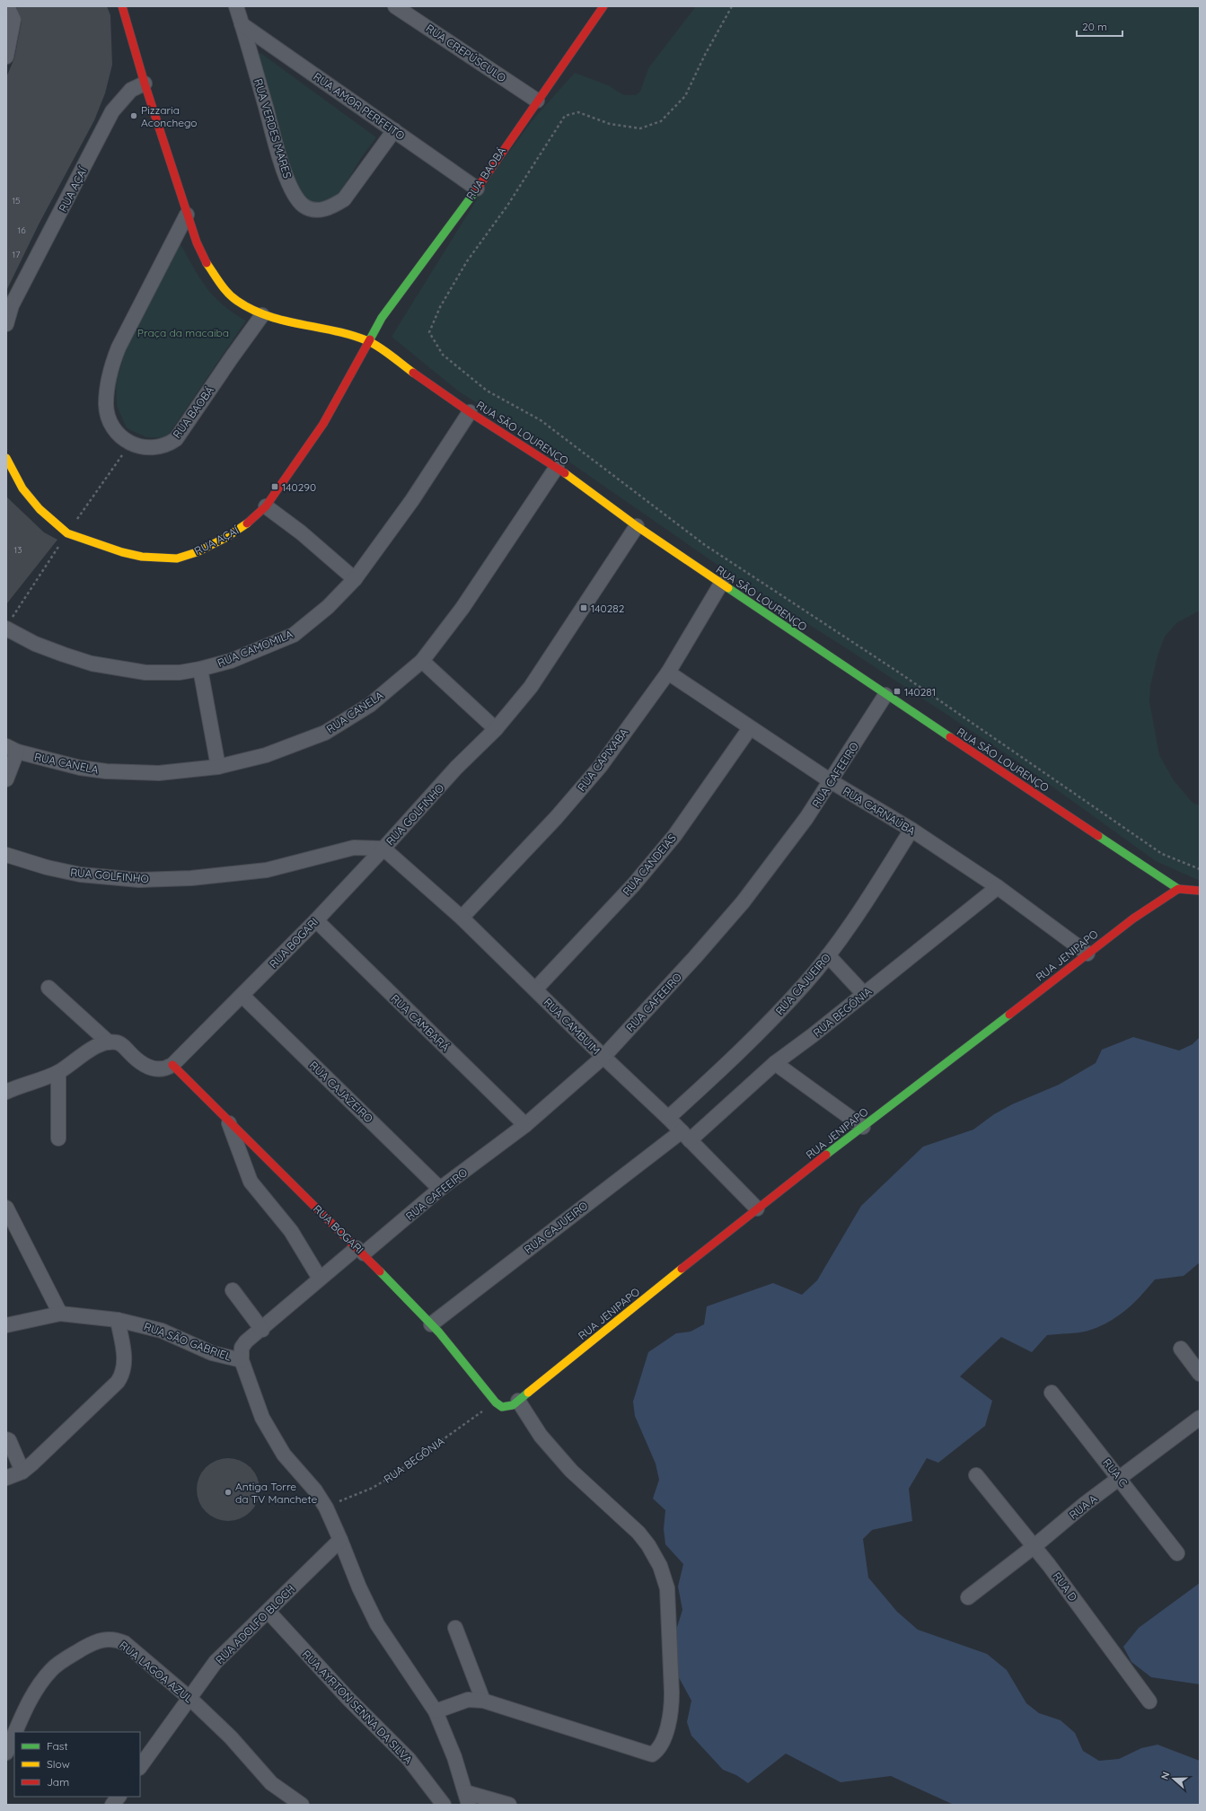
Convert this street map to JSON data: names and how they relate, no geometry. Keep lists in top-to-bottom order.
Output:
{
  "streets": {
    "street": [
      "RUA CREPÚSCULO",
      "RUA AMOR PERFEITO",
      "RUA VERDES MARES",
      "RUA BAOBÁ",
      "RUA AÇAÍ",
      "RUA SÃO LOURENÇO",
      "RUA CAMOMILA",
      "RUA CANELA",
      "RUA CAPIXABA",
      "RUA CAFEEIRO",
      "RUA CARNAÚBA",
      "RUA GOLFINHO",
      "RUA CANDEIAS",
      "RUA BOGARI",
      "RUA JENIPAPO",
      "RUA CAJUEIRO",
      "RUA BEGÔNIA",
      "RUA CAMBARÁ",
      "RUA CAMBUIM",
      "RUA CAJAZEIRO",
      "RUA SÃO GABRIEL",
      "RUA C",
      "RUA A",
      "RUA D",
      "RUA ADOLFO BLOCH",
      "RUA LAGOA AZUL",
      "RUA AYRTON SENNA DA SILVA"
    ]
  },
  "crossings": [
    ["RUA CREPÚSCULO", "RUA BAOBÁ"],
    ["RUA AMOR PERFEITO", "RUA VERDES MARES"],
    ["RUA AMOR PERFEITO", "RUA BAOBÁ"],
    ["RUA BAOBÁ", "RUA AÇAÍ"],
    ["RUA BAOBÁ", "RUA SÃO LOURENÇO"],
    ["RUA AÇAÍ", "RUA SÃO LOURENÇO"],
    ["RUA SÃO LOURENÇO", "RUA CAMOMILA"],
    ["RUA SÃO LOURENÇO", "RUA CANELA"],
    ["RUA SÃO LOURENÇO", "RUA CAPIXABA"],
    ["RUA SÃO LOURENÇO", "RUA CAFEEIRO"],
    ["RUA SÃO LOURENÇO", "RUA GOLFINHO"],
    ["RUA SÃO LOURENÇO", "RUA JENIPAPO"],
    ["RUA CAPIXABA", "RUA CARNAÚBA"],
    ["RUA CAPIXABA", "RUA CAMBUIM"],
    ["RUA CAFEEIRO", "RUA CARNAÚBA"],
    ["RUA CAFEEIRO", "RUA BOGARI"],
    ["RUA CAFEEIRO", "RUA CAMBARÁ"],
    ["RUA CAFEEIRO", "RUA CAMBUIM"],
    ["RUA CAFEEIRO", "RUA CAJAZEIRO"],
    ["RUA CAFEEIRO", "RUA SÃO GABRIEL"],
    ["RUA CARNAÚBA", "RUA CANDEIAS"],
    ["RUA CARNAÚBA", "RUA JENIPAPO"],
    ["RUA CARNAÚBA", "RUA CAJUEIRO"],
    ["RUA CARNAÚBA", "RUA BEGÔNIA"],
    ["RUA GOLFINHO", "RUA BOGARI"],
    ["RUA GOLFINHO", "RUA CAMBUIM"],
    ["RUA CANDEIAS", "RUA CAMBUIM"],
    ["RUA BOGARI", "RUA JENIPAPO"],
    ["RUA BOGARI", "RUA CAJUEIRO"],
    ["RUA BOGARI", "RUA BEGÔNIA"],
    ["RUA BOGARI", "RUA CAMBARÁ"],
    ["RUA BOGARI", "RUA CAMBUIM"],
    ["RUA BOGARI", "RUA CAJAZEIRO"],
    ["RUA JENIPAPO", "RUA BEGÔNIA"],
    ["RUA JENIPAPO", "RUA CAMBUIM"],
    ["RUA CAJUEIRO", "RUA BEGÔNIA"],
    ["RUA CAJUEIRO", "RUA CAMBUIM"],
    ["RUA BEGÔNIA", "RUA CAMBUIM"],
    ["RUA C", "RUA A"],
    ["RUA A", "RUA D"],
    ["RUA ADOLFO BLOCH", "RUA LAGOA AZUL"],
    ["RUA ADOLFO BLOCH", "RUA AYRTON SENNA DA SILVA"]
  ],
  "parks": ["Praça da macaiba"],
  "places": {
    "other": ["Pizzaria Aconchego", "Antiga Torre da TV Manchete"],
    "transit": ["140290", "140282", "140281"]
  },
  "house_numbers": [
    "15",
    "16",
    "17",
    "13"
  ],
  "legend": ["Fast", "Slow", "Jam"],
  "scale_bar": "20 m",
  "north": "left"
}
